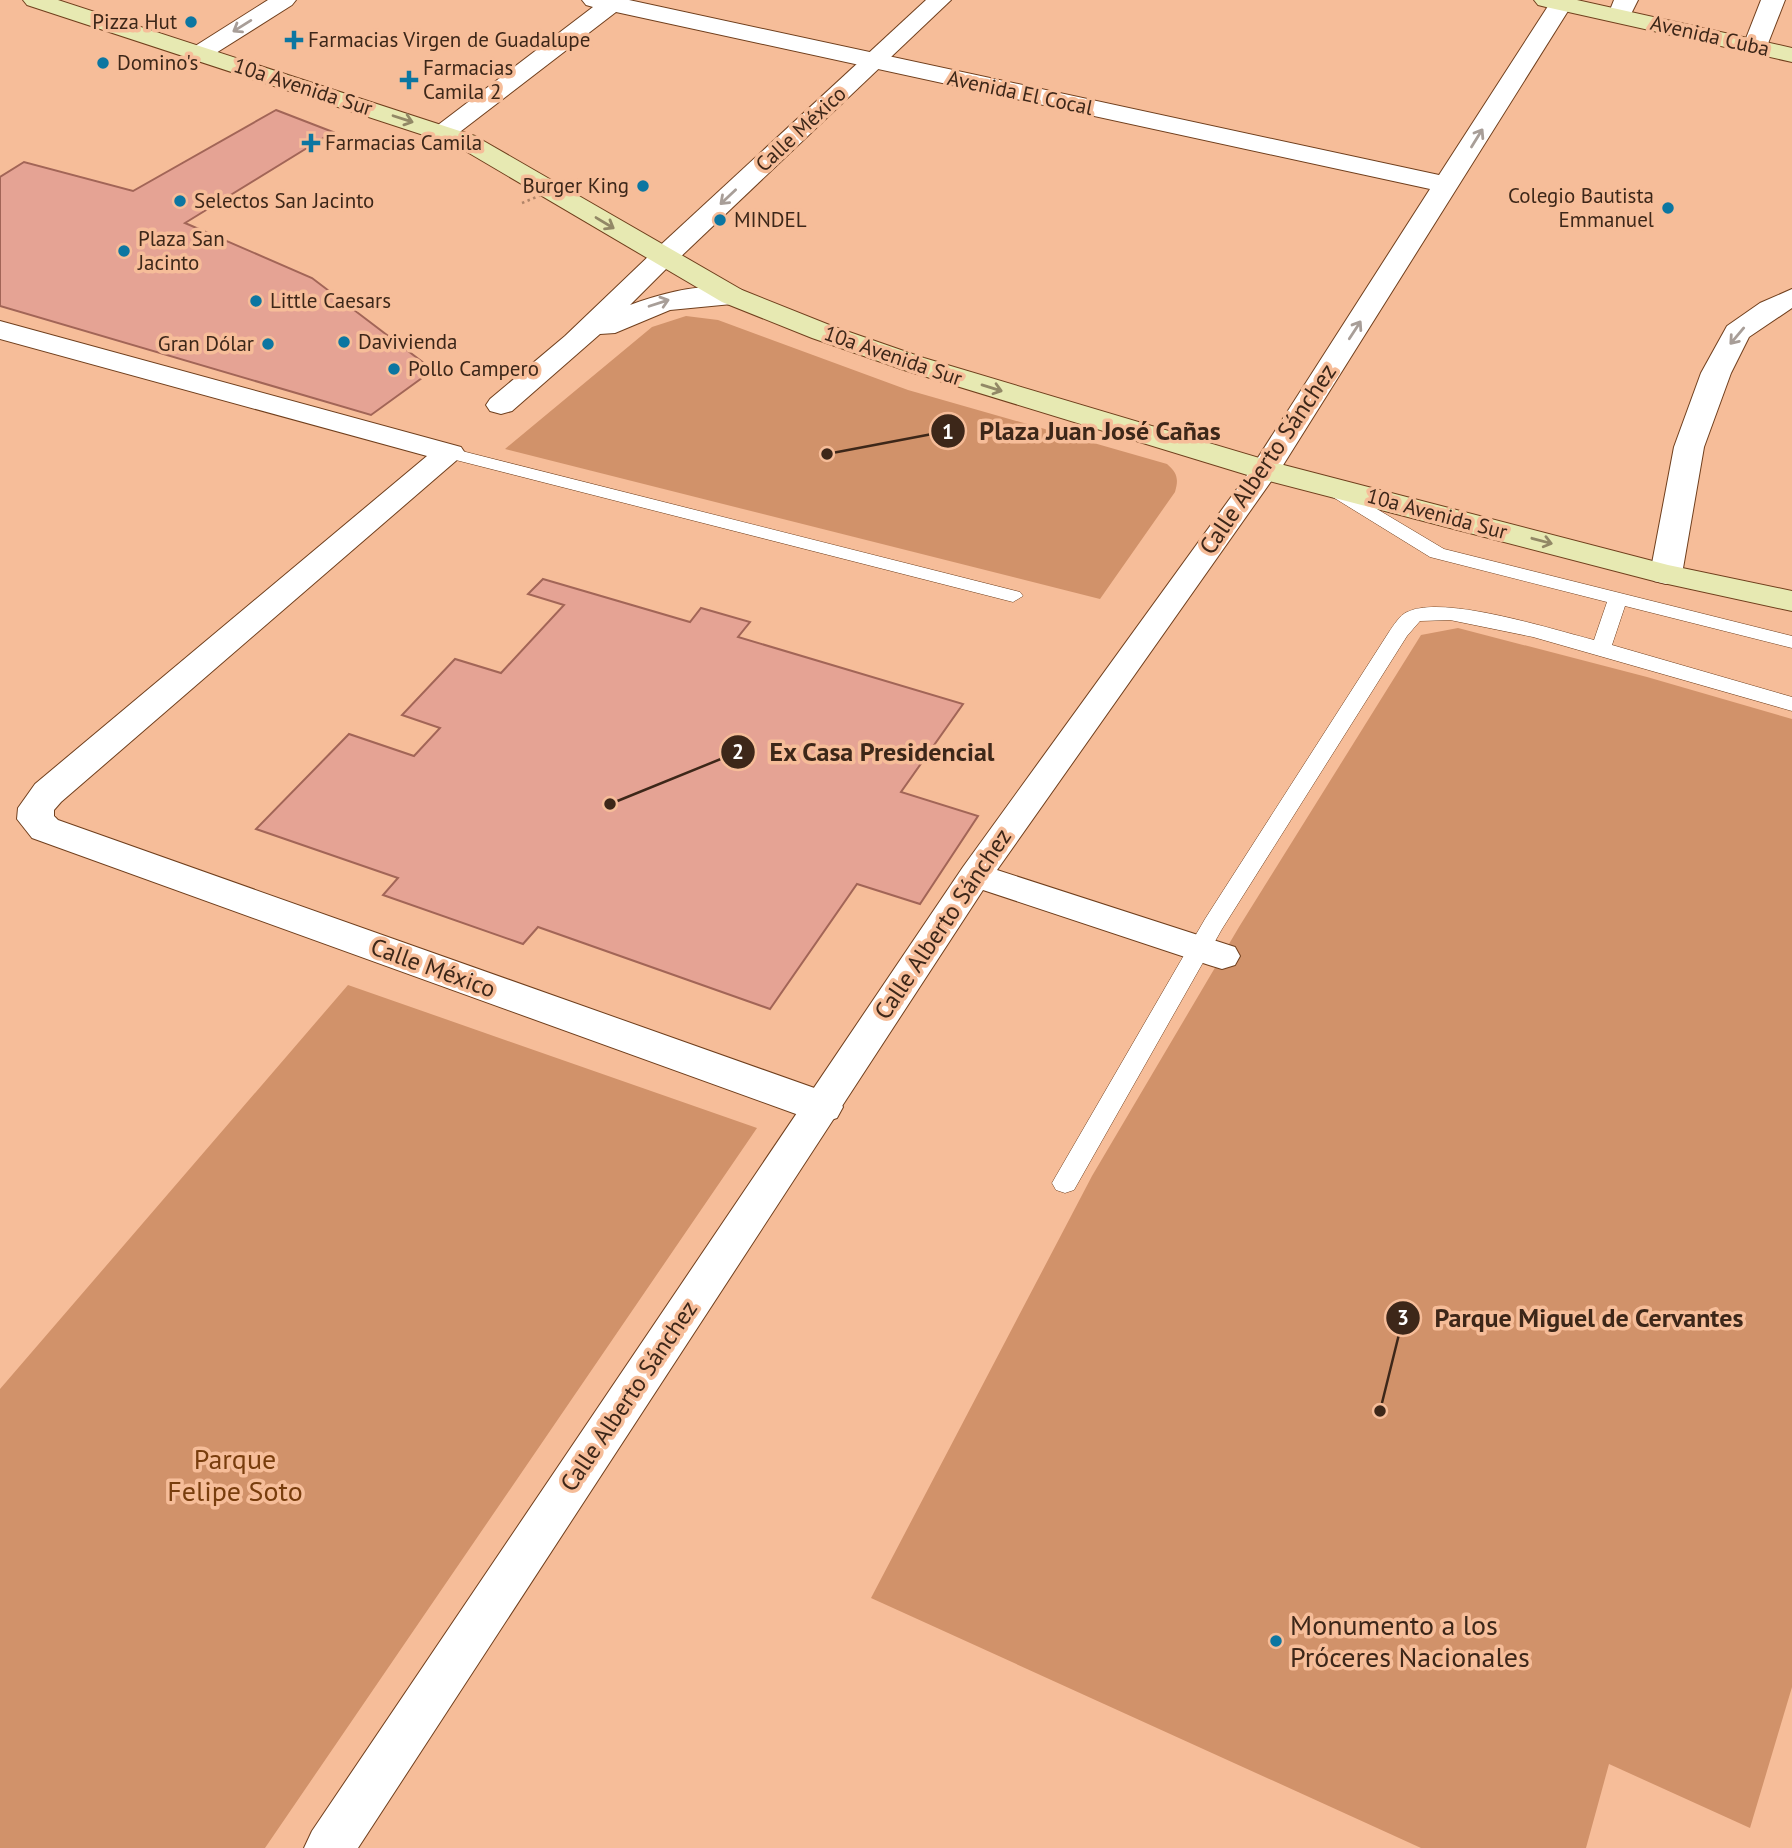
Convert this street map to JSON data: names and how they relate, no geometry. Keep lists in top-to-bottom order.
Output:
{
  "streets": {
    "main road": ["Avenida Cuba", "10a Avenida Sur"],
    "street": ["Avenida El Cocal", "Calle México", "Calle Alberto Sánchez"]
  },
  "crossings": [
    ["Avenida Cuba", "Calle Alberto Sánchez"],
    ["10a Avenida Sur", "Calle México"],
    ["10a Avenida Sur", "Calle Alberto Sánchez"],
    ["Avenida El Cocal", "Calle México"],
    ["Avenida El Cocal", "Calle Alberto Sánchez"],
    ["Calle México", "Calle Alberto Sánchez"]
  ],
  "one_way": ["10a Avenida Sur"],
  "parks": ["Parque Felipe Soto"],
  "places": {
    "other": [
      "Pizza Hut",
      "Domino's",
      "Burger King",
      "Selectos San Jacinto",
      "Colegio Bautista Emmanuel",
      "MINDEL",
      "Plaza San Jacinto",
      "Little Caesars",
      "Davivienda",
      "Gran Dólar",
      "Pollo Campero",
      "Plaza Juan José Cañas",
      "Ex Casa Presidencial",
      "Parque Miguel de Cervantes",
      "Monumento a los Próceres Nacionales"
    ],
    "health": ["Farmacias Virgen de Guadalupe", "Farmacias Camila 2", "Farmacias Camila"]
  }
}
